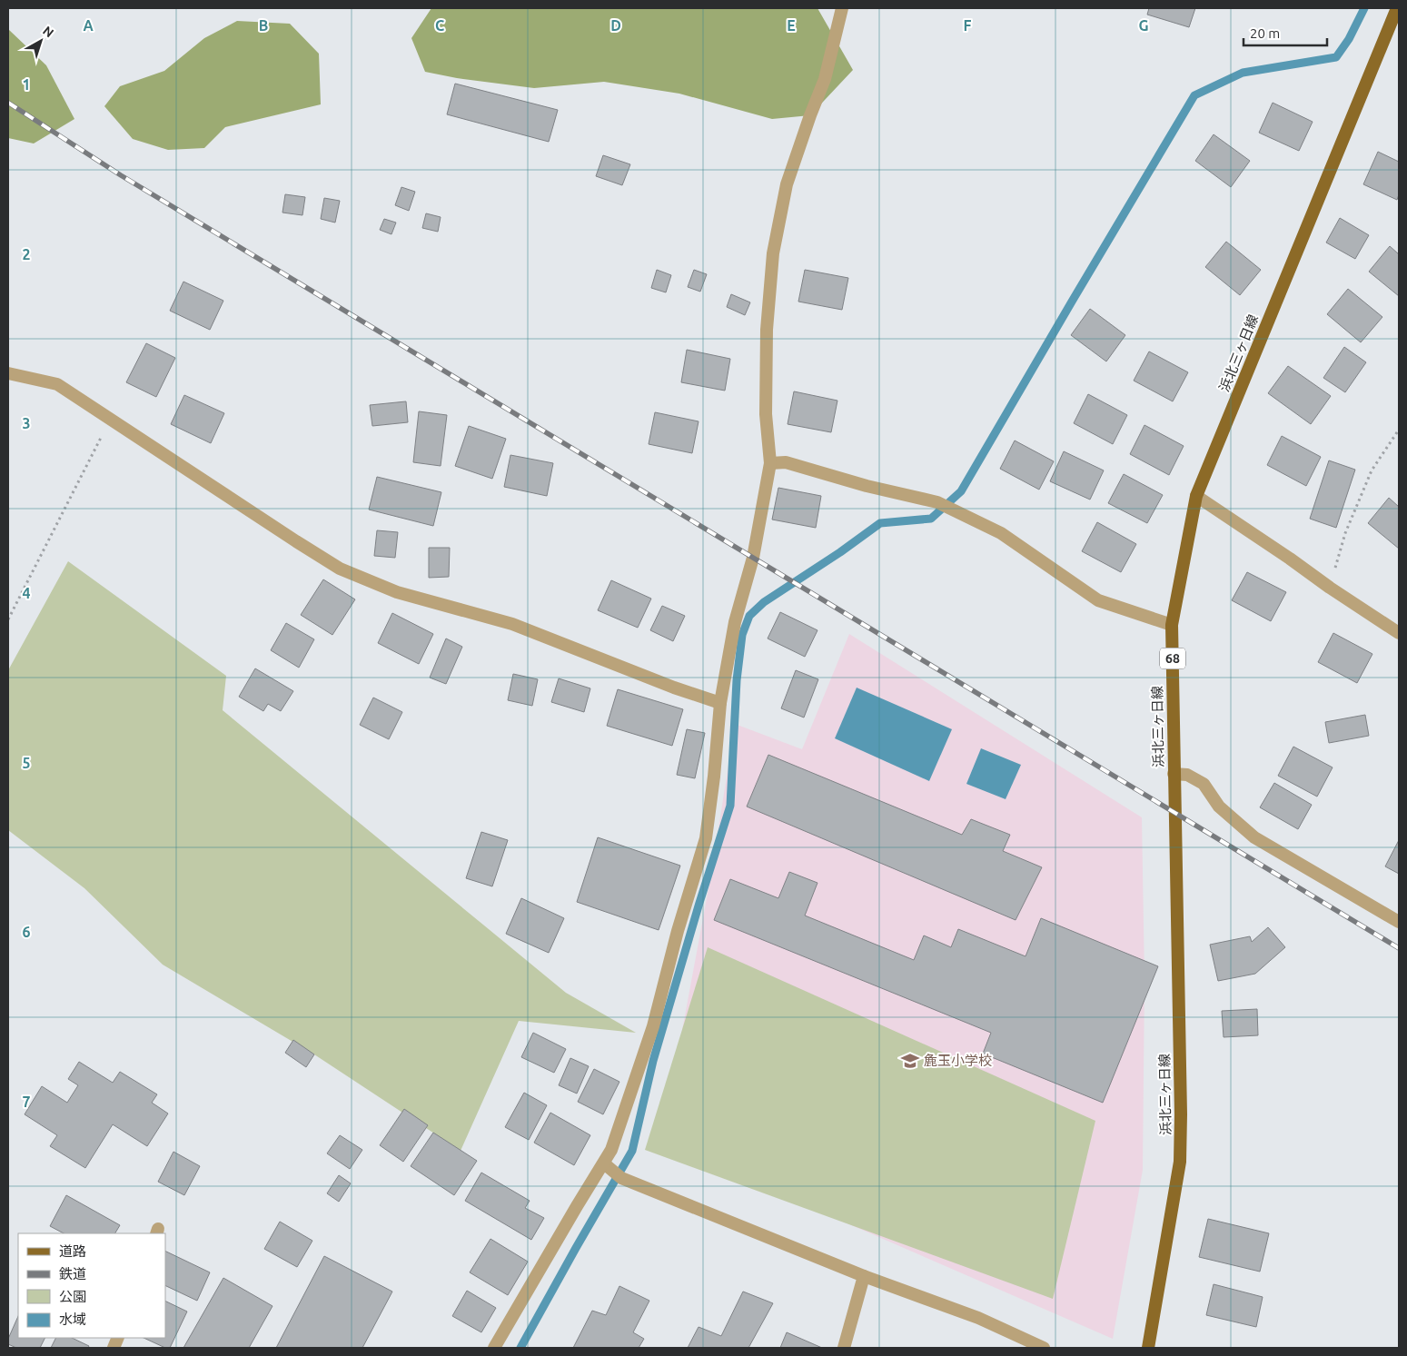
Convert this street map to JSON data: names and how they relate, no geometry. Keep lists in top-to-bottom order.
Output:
{
  "streets": {
    "main road": ["浜北三ヶ日線", "68"]
  },
  "places": {
    "school or university": ["麁玉小学校"]
  },
  "legend": [
    "道路",
    "鉄道",
    "公園",
    "水域"
  ],
  "scale_bar": "20 m",
  "north": "top right",
  "grid": {
    "columns": [
      "A",
      "B",
      "C",
      "D",
      "E",
      "F",
      "G"
    ],
    "rows": [
      "1",
      "2",
      "3",
      "4",
      "5",
      "6",
      "7"
    ]
  }
}
